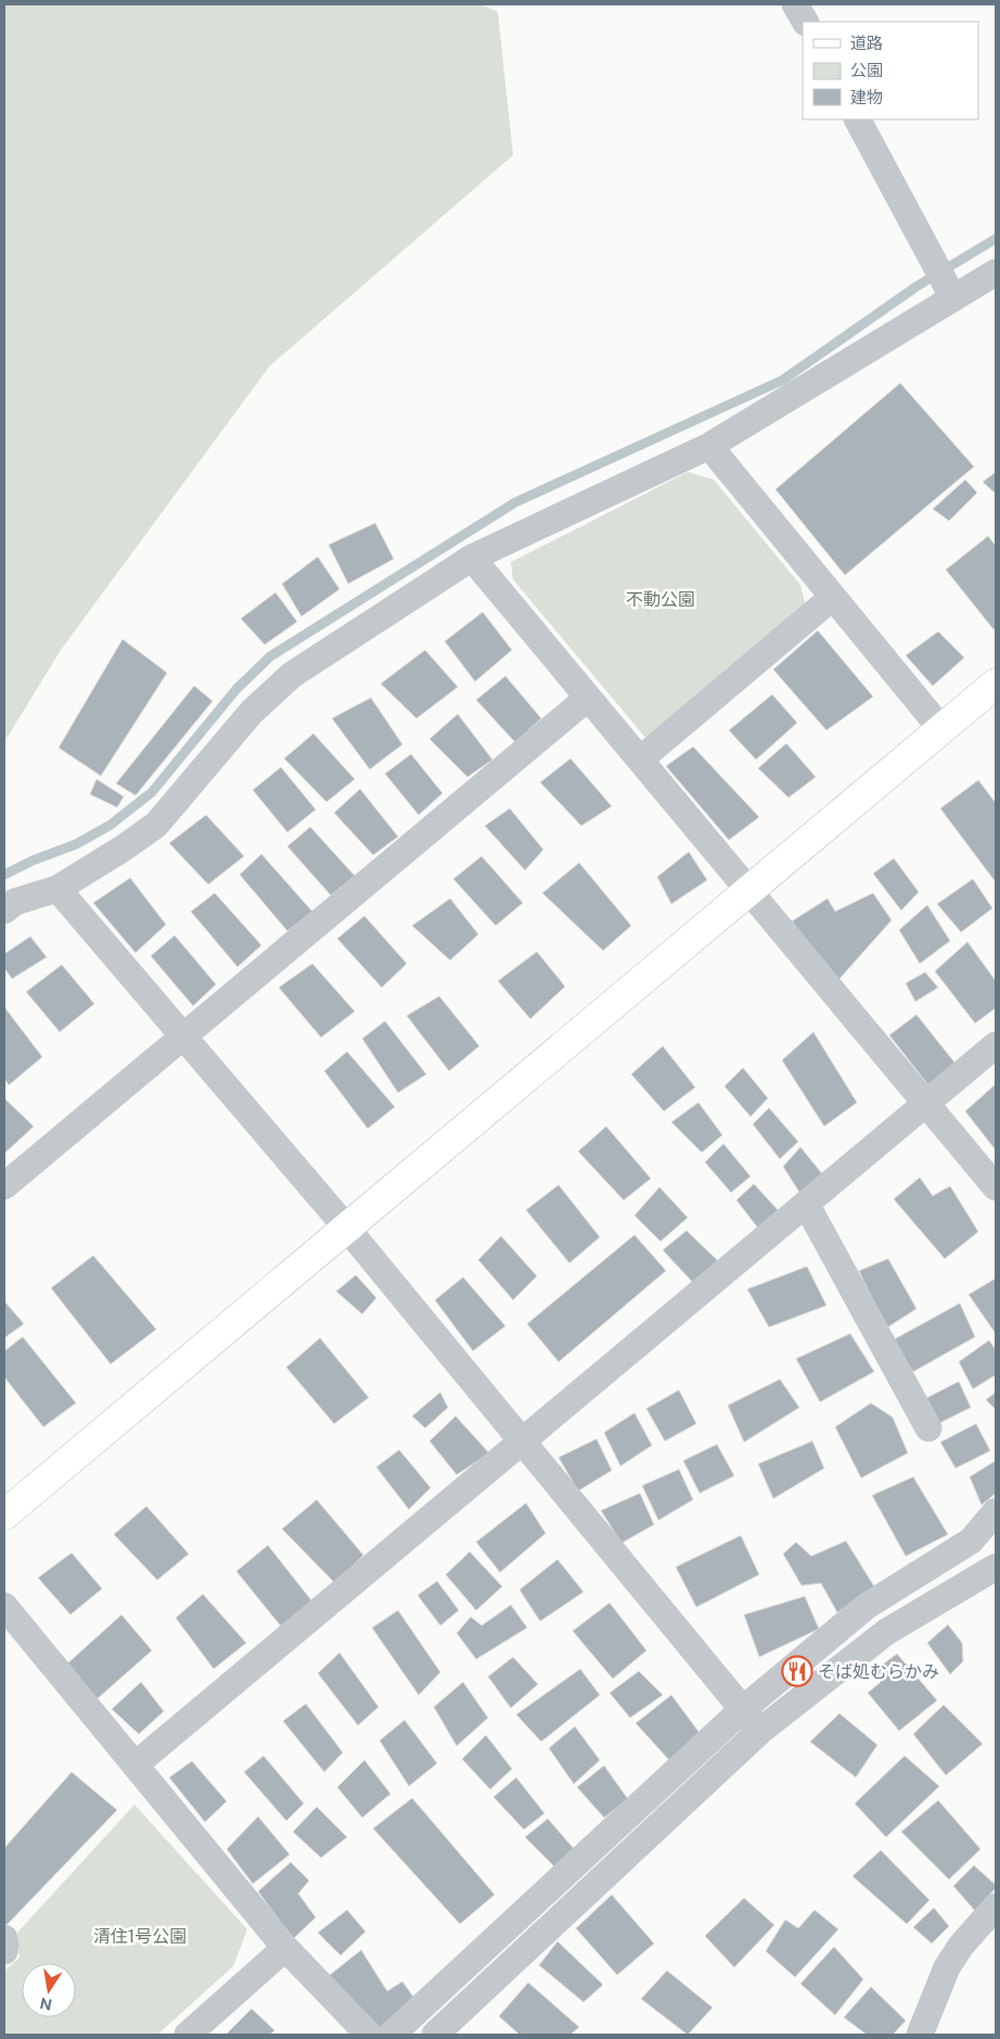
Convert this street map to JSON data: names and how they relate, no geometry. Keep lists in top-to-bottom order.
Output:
{
  "parks": ["不動公園", "清住1号公園"],
  "places": {
    "restaurant": ["そば処むらかみ"]
  },
  "legend": ["道路", "公園", "建物"],
  "north": "bottom"
}
